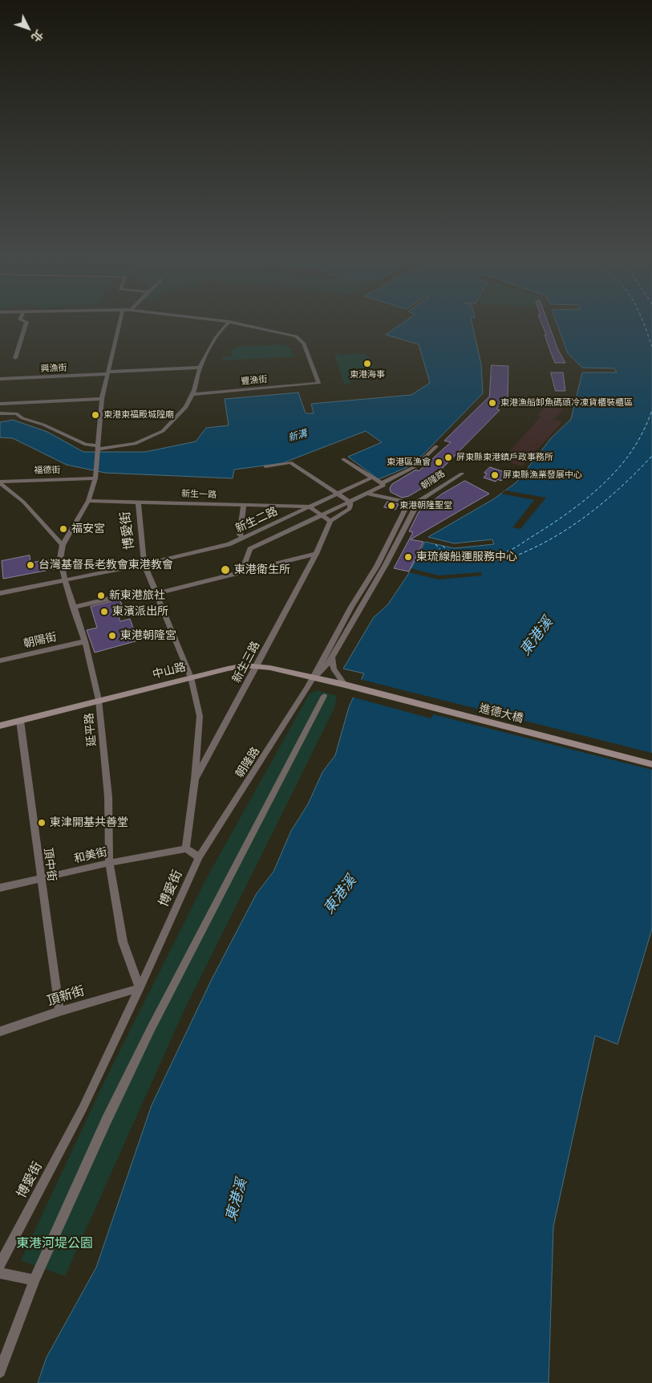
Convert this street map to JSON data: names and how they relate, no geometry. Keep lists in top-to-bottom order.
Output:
{
  "streets": {
    "street": [
      "興漁街",
      "豐漁街",
      "福德街",
      "朝隆路",
      "新生一路",
      "新生二路",
      "博愛街",
      "朝陽街",
      "新生三路",
      "中山路",
      "進德大橋",
      "延平路",
      "和美街",
      "頂中街",
      "頂新街"
    ]
  },
  "crossings": [
    ["福德街", "延平路"],
    ["朝隆路", "博愛街"],
    ["朝隆路", "中山路"],
    ["新生一路", "新生二路"],
    ["新生一路", "博愛街"],
    ["新生一路", "延平路"],
    ["新生二路", "博愛街"],
    ["新生二路", "延平路"],
    ["博愛街", "新生三路"],
    ["博愛街", "中山路"],
    ["博愛街", "延平路"],
    ["博愛街", "和美街"],
    ["博愛街", "頂新街"],
    ["朝陽街", "延平路"],
    ["新生三路", "中山路"],
    ["中山路", "進德大橋"],
    ["中山路", "延平路"],
    ["中山路", "頂中街"],
    ["延平路", "和美街"],
    ["延平路", "頂新街"],
    ["和美街", "頂中街"],
    ["頂中街", "頂新街"]
  ],
  "water": ["新溝", "東港溪"],
  "parks": ["東港河堤公園"],
  "places": [
    "東港海事",
    "東港漁船卸魚碼頭冷凍貨櫃裝櫃區",
    "東港東福殿城隍廟",
    "屏東縣東港鎮戶政事務所",
    "東港區漁會",
    "屏東縣漁業發展中心",
    "東港朝隆聖堂",
    "福安宮",
    "東琉線船運服務中心",
    "台灣基督長老教會東港教會",
    "東港衛生所",
    "新東港旅社",
    "東濱派出所",
    "東港朝隆宮",
    "東津開基共善堂"
  ],
  "north": "bottom right"
}
